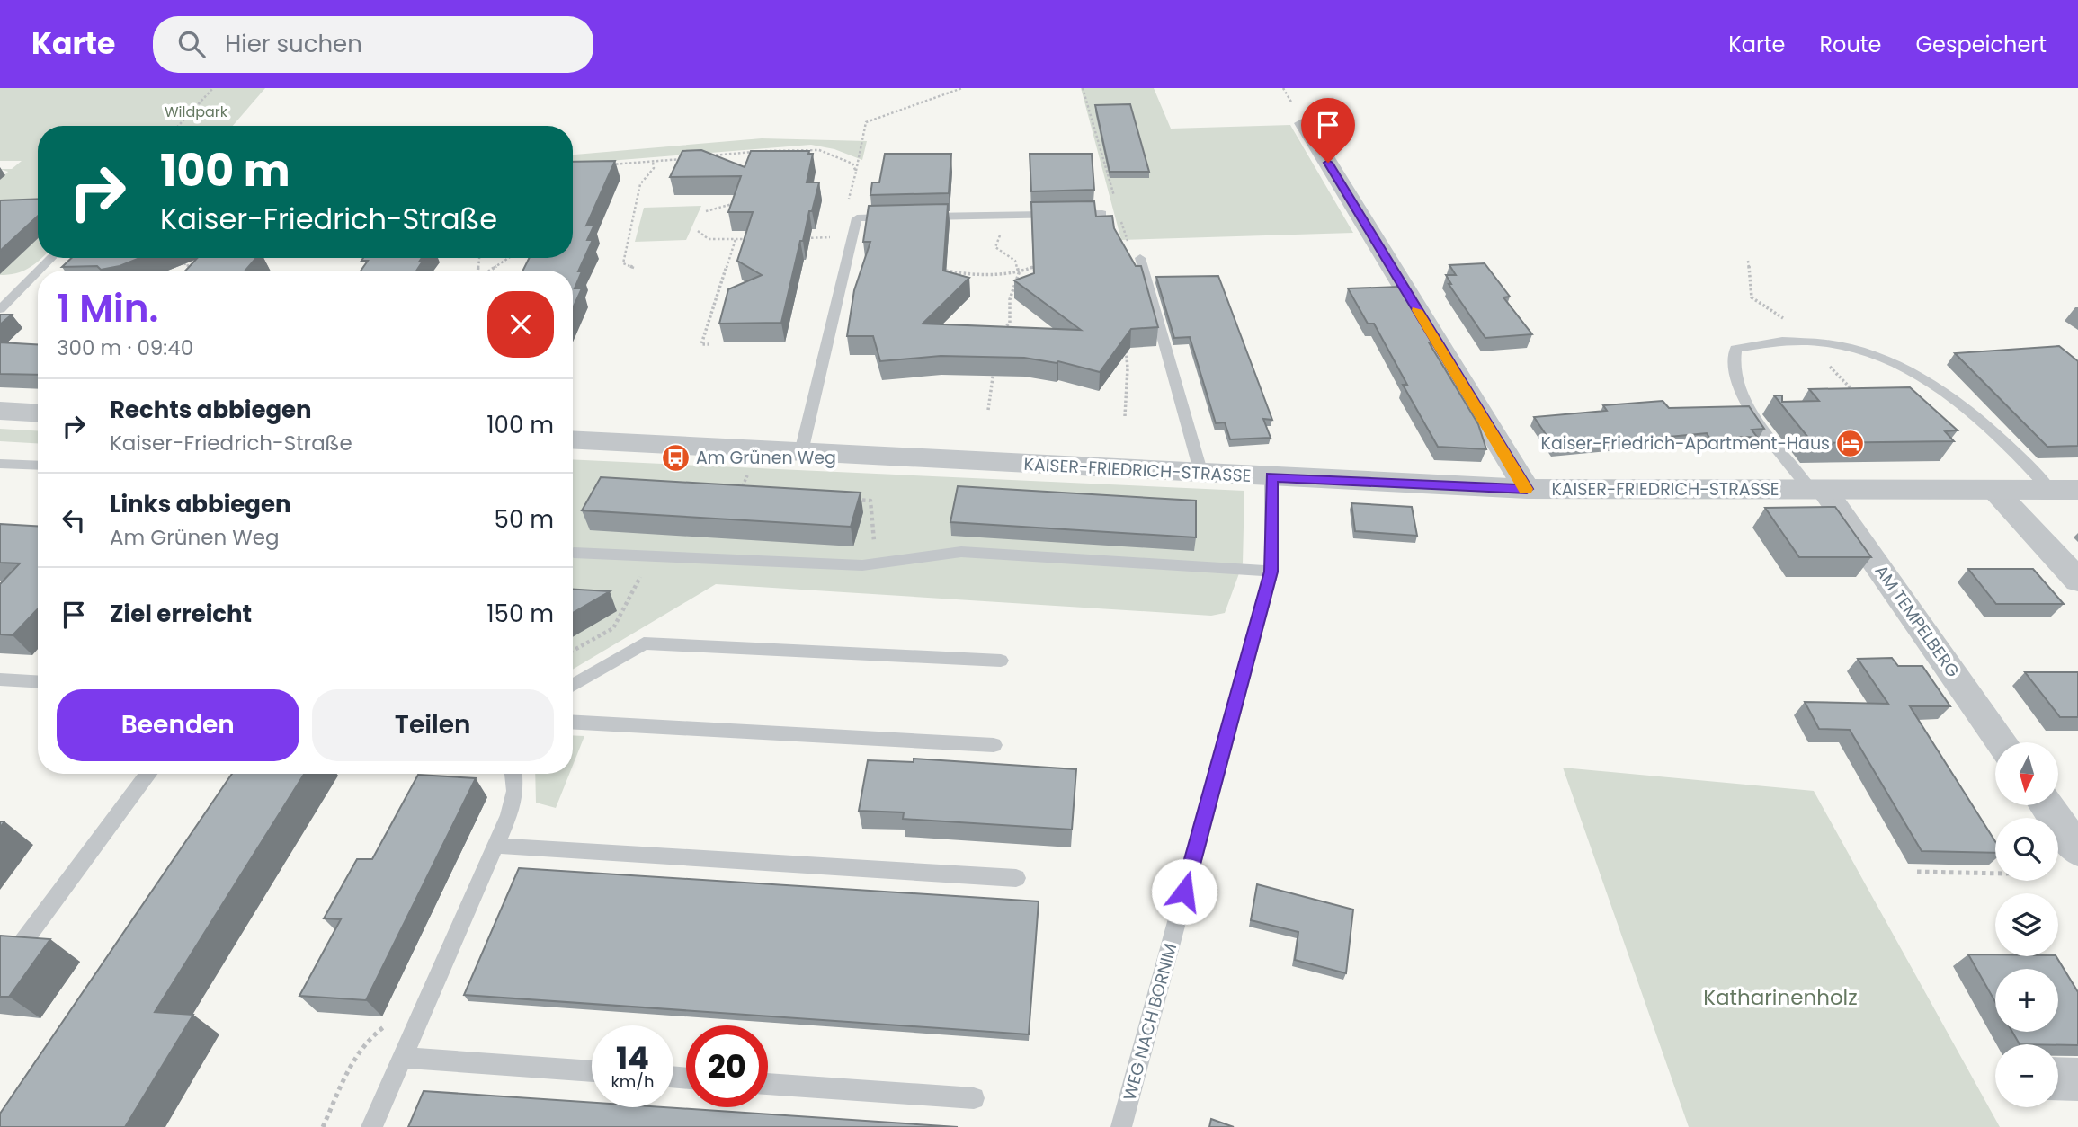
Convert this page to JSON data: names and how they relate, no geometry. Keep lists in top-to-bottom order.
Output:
{
  "streets": {
    "street": ["KAISER-FRIEDRICH-STRASSE", "AM TEMPELBERG"],
    "lane": ["WEG NACH BORNIM"]
  },
  "crossings": [
    ["KAISER-FRIEDRICH-STRASSE", "AM TEMPELBERG"],
    ["KAISER-FRIEDRICH-STRASSE", "WEG NACH BORNIM"]
  ],
  "parks": ["Wildpark", "Katharinenholz"],
  "places": {
    "hotel": ["Kaiser-Friedrich-Apartment-Haus"],
    "bus stop": ["Am Grünen Weg"]
  },
  "north": "bottom",
  "page": {
    "header": "Karte",
    "search": "Hier suchen",
    "nav": ["Karte", "Route", "Gespeichert"],
    "turn": ["100 m", "Kaiser-Friedrich-Straße"],
    "heading": ["1 Min.", "300 m · 09:40"],
    "list": [
      {
        "name": "Rechts abbiegen",
        "note": "Kaiser-Friedrich-Straße",
        "value": "100 m"
      },
      {
        "name": "Links abbiegen",
        "note": "Am Grünen Weg",
        "value": "50 m"
      },
      {
        "name": "Ziel erreicht",
        "value": "150 m"
      }
    ],
    "buttons": ["Beenden", "Teilen"],
    "map_buttons": ["+", "−"],
    "speed": "14 km/h",
    "limit": "20"
  }
}
